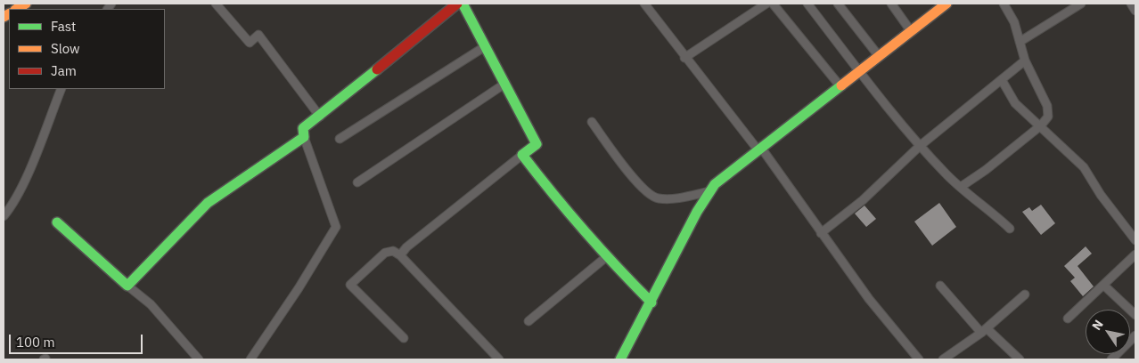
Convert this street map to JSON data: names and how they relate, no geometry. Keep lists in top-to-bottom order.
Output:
{
  "legend": ["Fast", "Slow", "Jam"],
  "scale_bar": "100 m",
  "north": "top left"
}
